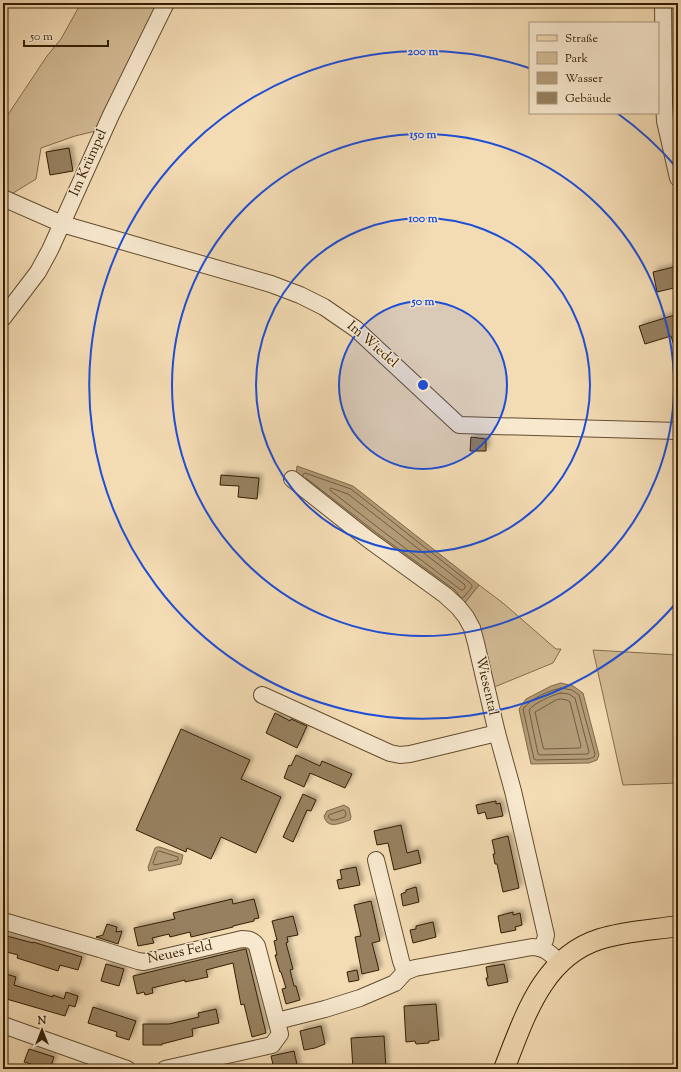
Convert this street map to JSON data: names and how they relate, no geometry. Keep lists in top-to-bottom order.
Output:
{
  "streets": {
    "street": [
      "Im Krümpel",
      "Im Wiedel",
      "Wiesental",
      "Neues Feld"
    ]
  },
  "crossings": [
    ["Im Krümpel", "Im Wiedel"]
  ],
  "legend": [
    "Straße",
    "Park",
    "Wasser",
    "Gebäude"
  ],
  "scale_bar": "50 m",
  "north": "top",
  "rings": [
    "200 m",
    "150 m",
    "100 m",
    "50 m"
  ]
}
